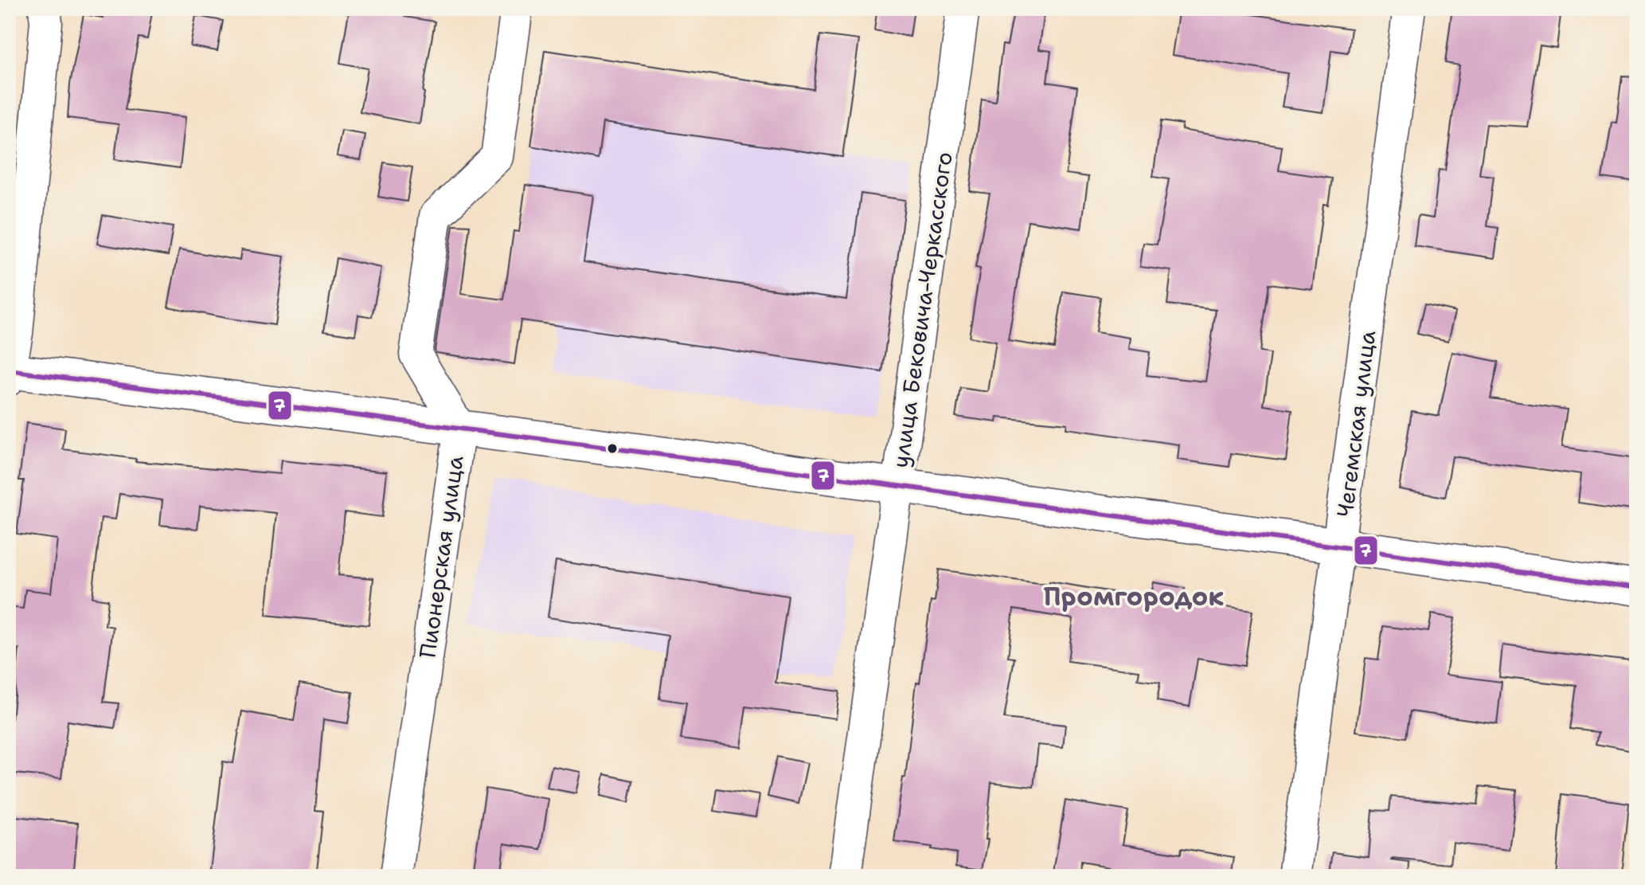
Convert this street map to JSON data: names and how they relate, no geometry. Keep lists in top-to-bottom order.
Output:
{
  "streets": {
    "street": ["улица Бековича-Черкасского", "Чегемская улица", "Пионерская улица"]
  },
  "districts": ["Промгородок"],
  "lines": ["transit line 7"]
}
